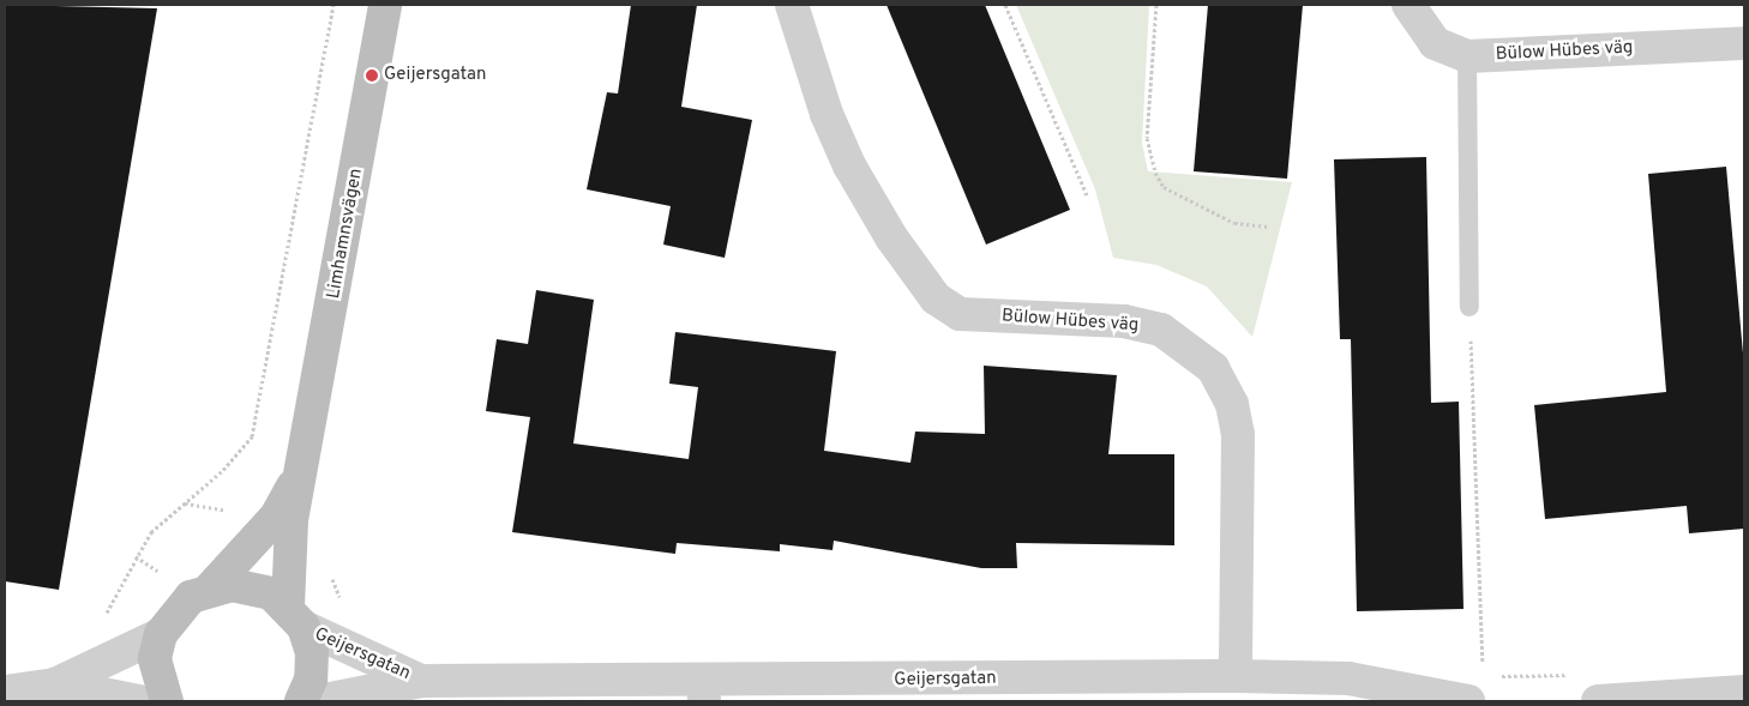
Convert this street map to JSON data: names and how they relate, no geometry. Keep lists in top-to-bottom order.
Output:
{
  "streets": {
    "main road": ["Limhamnsvägen"],
    "street": ["Bülow Hübes väg", "Geijersgatan"]
  },
  "crossings": [
    ["Bülow Hübes väg", "Geijersgatan"],
    ["Limhamnsvägen", "Geijersgatan"]
  ],
  "places": ["Geijersgatan"]
}
